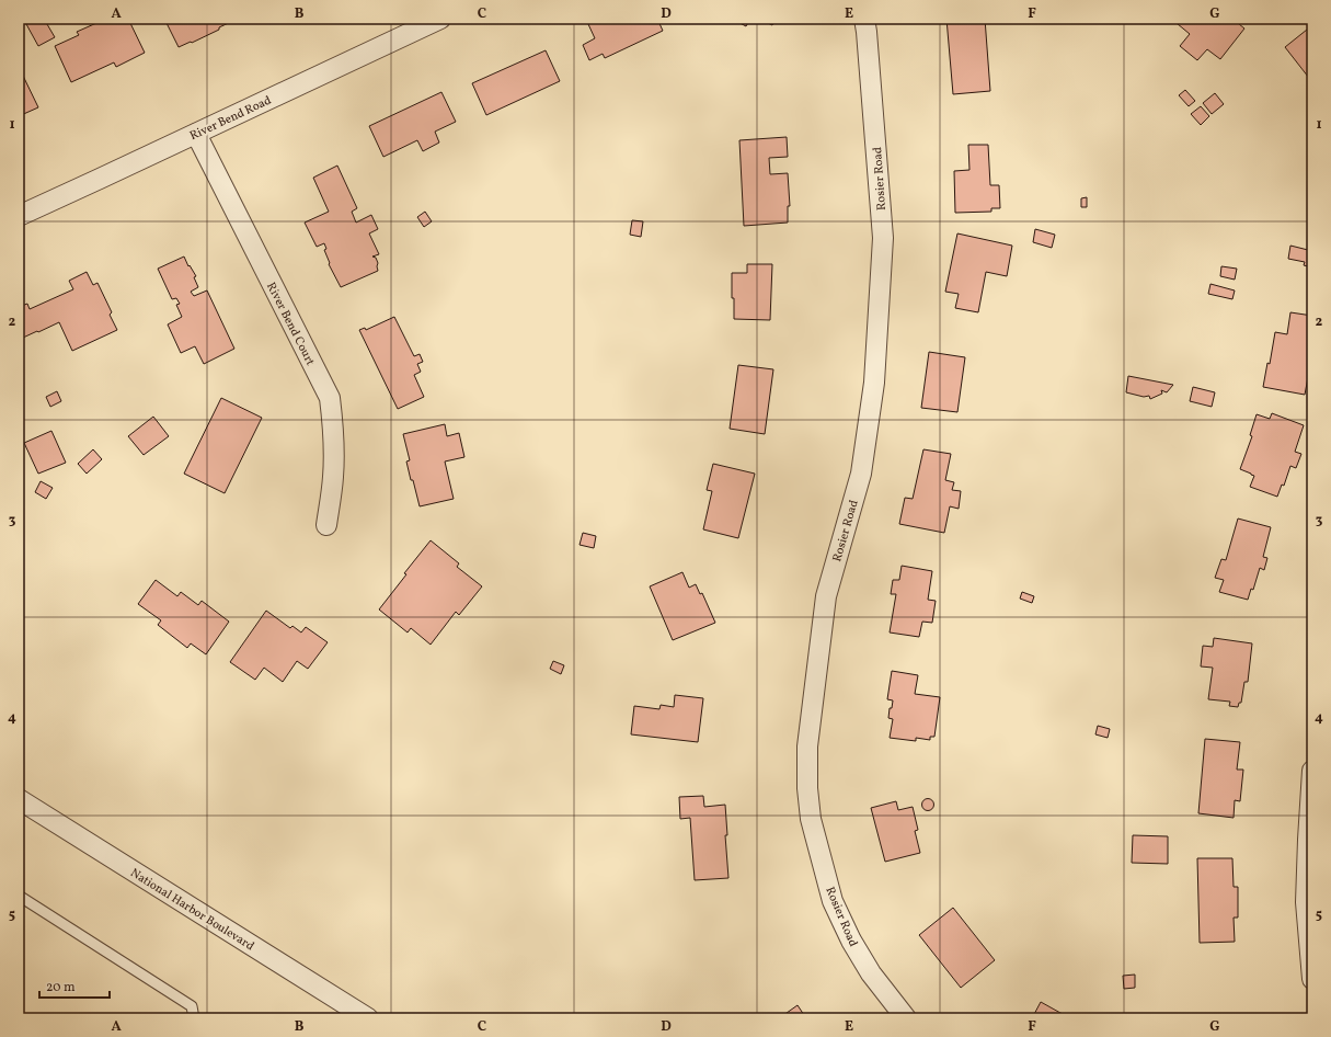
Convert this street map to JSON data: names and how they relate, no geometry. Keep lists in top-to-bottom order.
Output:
{
  "streets": {
    "street": [
      "River Bend Road",
      "Rosier Road",
      "River Bend Court",
      "National Harbor Boulevard"
    ]
  },
  "crossings": [
    ["River Bend Road", "River Bend Court"]
  ],
  "scale_bar": "20 m",
  "grid": {
    "columns": [
      "A",
      "B",
      "C",
      "D",
      "E",
      "F",
      "G"
    ],
    "rows": [
      "1",
      "2",
      "3",
      "4",
      "5"
    ]
  }
}
